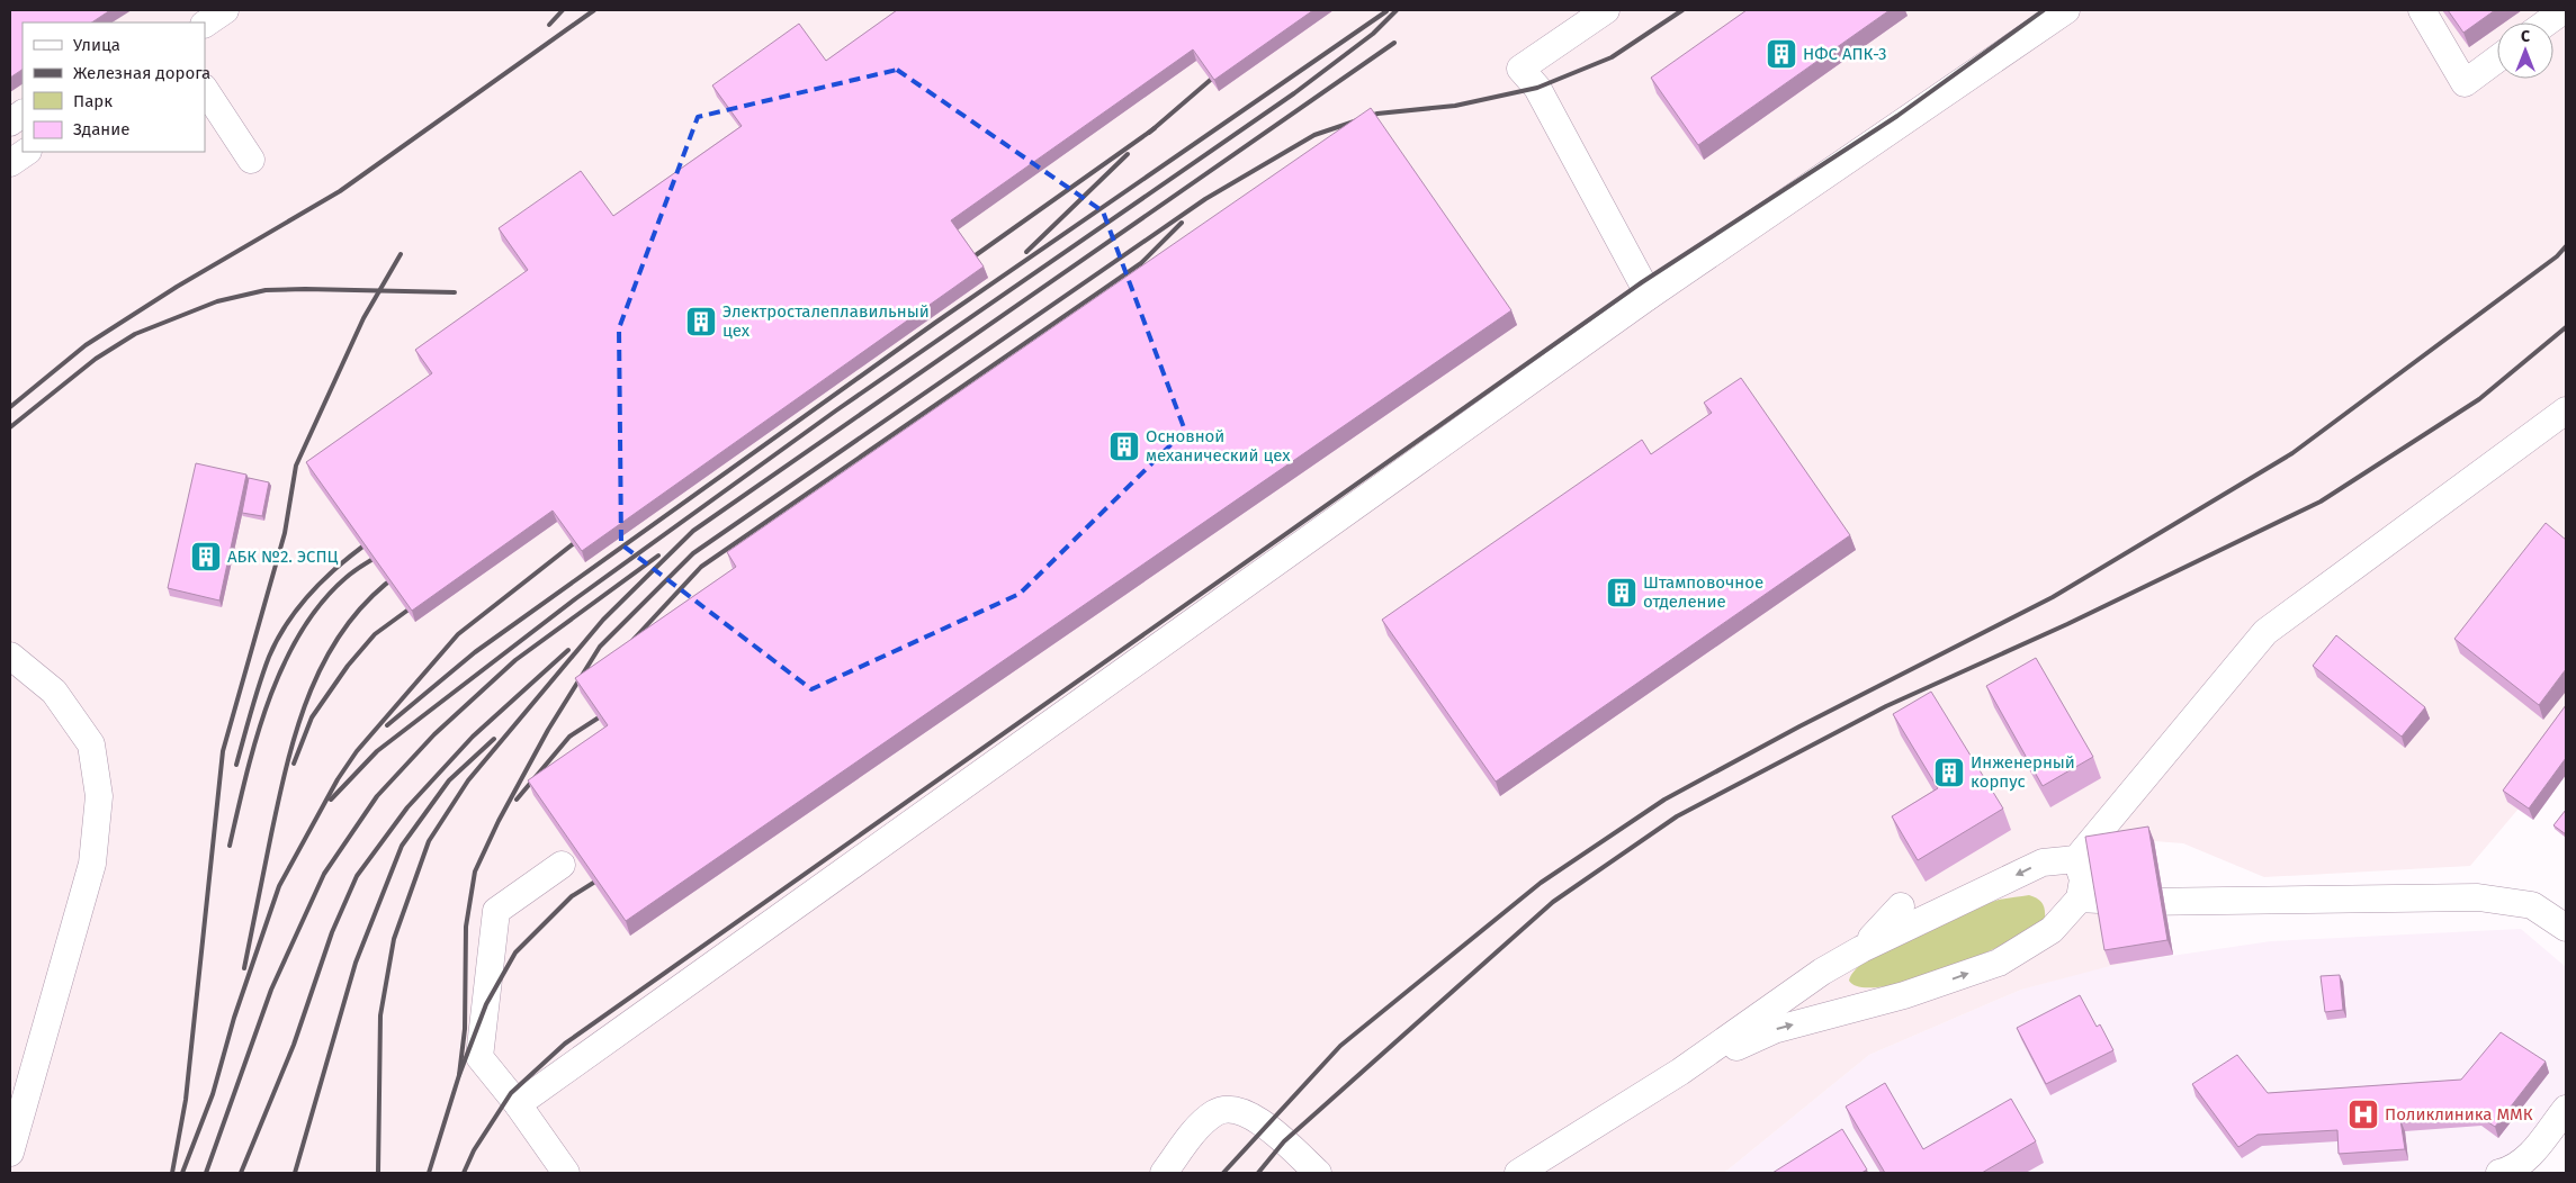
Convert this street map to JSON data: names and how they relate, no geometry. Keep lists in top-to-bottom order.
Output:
{
  "places": {
    "building": [
      "НФС АПК-3",
      "Электросталеплавильный цех",
      "Основной механический цех",
      "АБК №2. ЭСПЦ",
      "Штамповочное отделение",
      "Инженерный корпус"
    ],
    "hospital": ["Поликлиника ММК"]
  },
  "legend": [
    "Улица",
    "Железная дорога",
    "Парк",
    "Здание"
  ],
  "north": "top"
}
